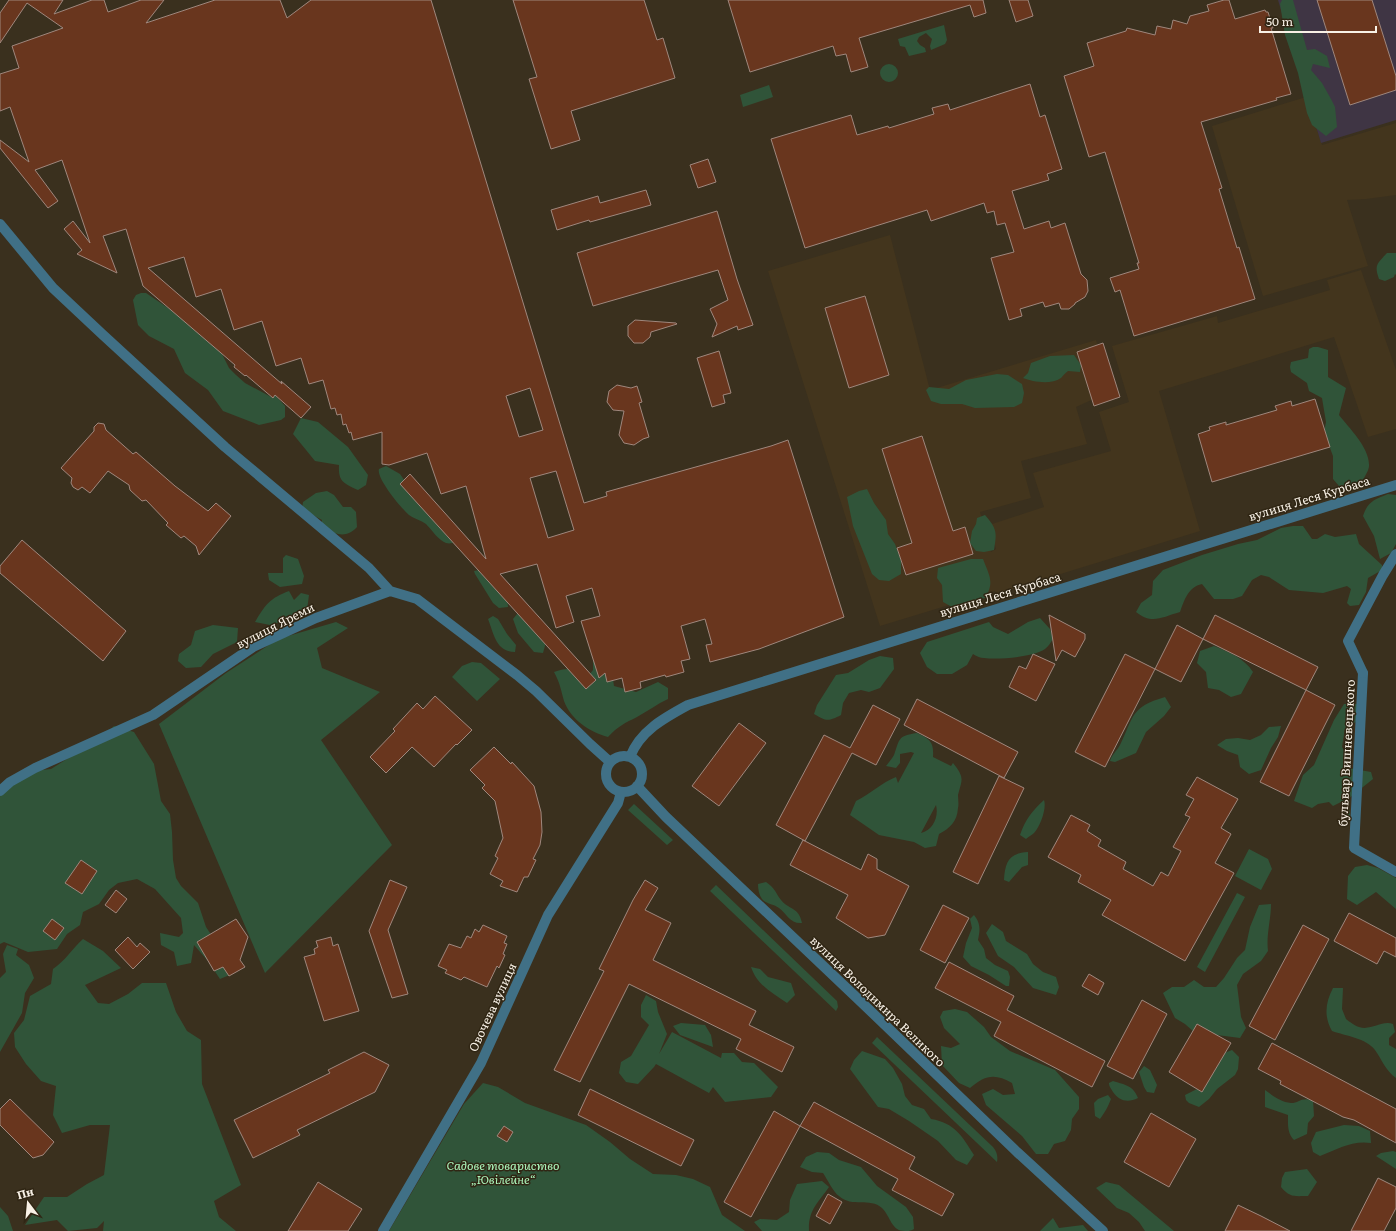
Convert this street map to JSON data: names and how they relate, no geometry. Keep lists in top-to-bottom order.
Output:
{
  "streets": {
    "street": [
      "вулиця Леся Курбаса",
      "вулиця Яреми",
      "бульвар Вишневецького",
      "вулиця Володимира Великого",
      "Овочева вулиця"
    ]
  },
  "crossings": [
    ["вулиця Леся Курбаса", "вулиця Володимира Великого"],
    ["вулиця Леся Курбаса", "Овочева вулиця"],
    ["вулиця Володимира Великого", "Овочева вулиця"]
  ],
  "parks": ["Садове товариство „Ювілейне“"],
  "scale_bar": "50 m",
  "north": "top"
}
